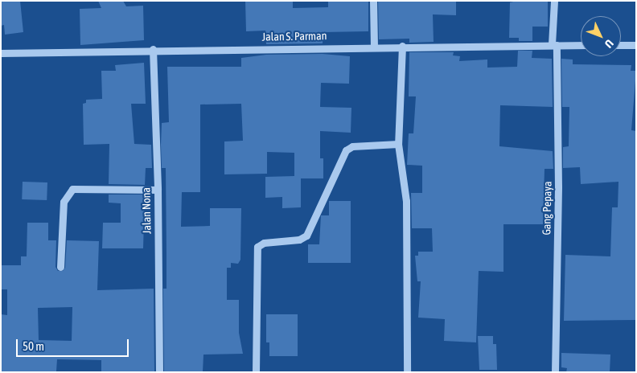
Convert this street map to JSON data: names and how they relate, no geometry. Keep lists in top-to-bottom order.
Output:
{
  "streets": {
    "street": ["Jalan S. Parman", "Gang Pepaya", "Jalan Nona"]
  },
  "crossings": [
    ["Jalan S. Parman", "Gang Pepaya"],
    ["Jalan S. Parman", "Jalan Nona"]
  ],
  "scale_bar": "50 m",
  "north": "bottom right"
}
